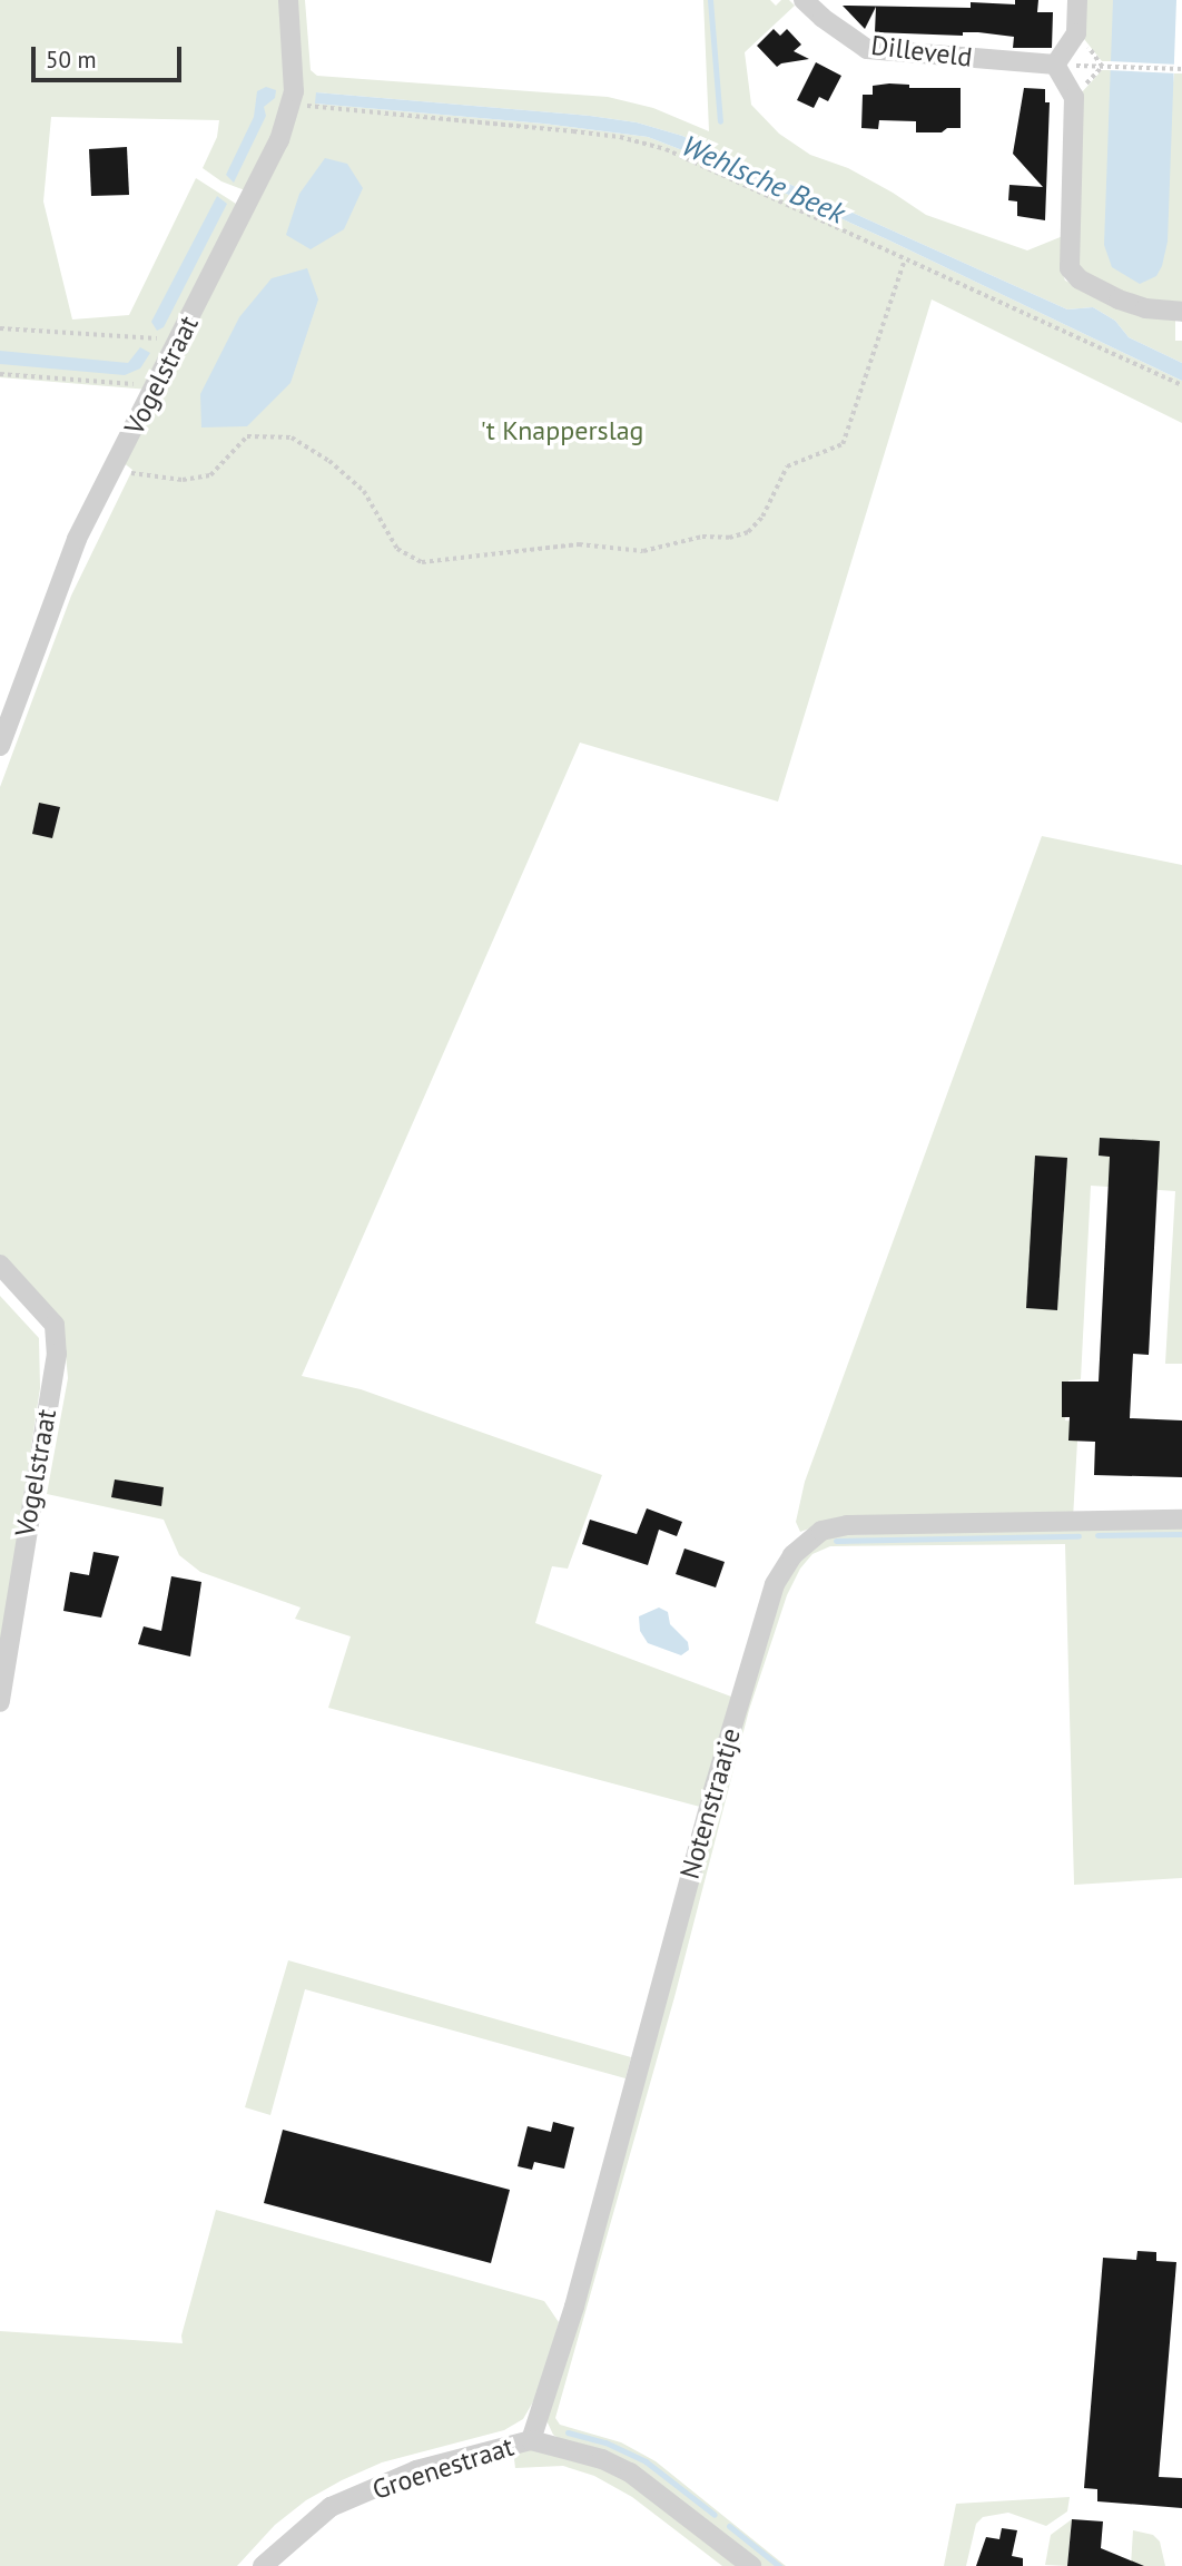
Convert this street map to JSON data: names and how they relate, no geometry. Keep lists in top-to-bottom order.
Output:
{
  "streets": {
    "street": [
      "Dilleveld",
      "Vogelstraat",
      "Notenstraatje",
      "Groenestraat"
    ]
  },
  "crossings": [
    ["Notenstraatje", "Groenestraat"]
  ],
  "water": ["Wehlsche Beek"],
  "parks": ["'t Knapperslag"],
  "scale_bar": "50 m"
}
